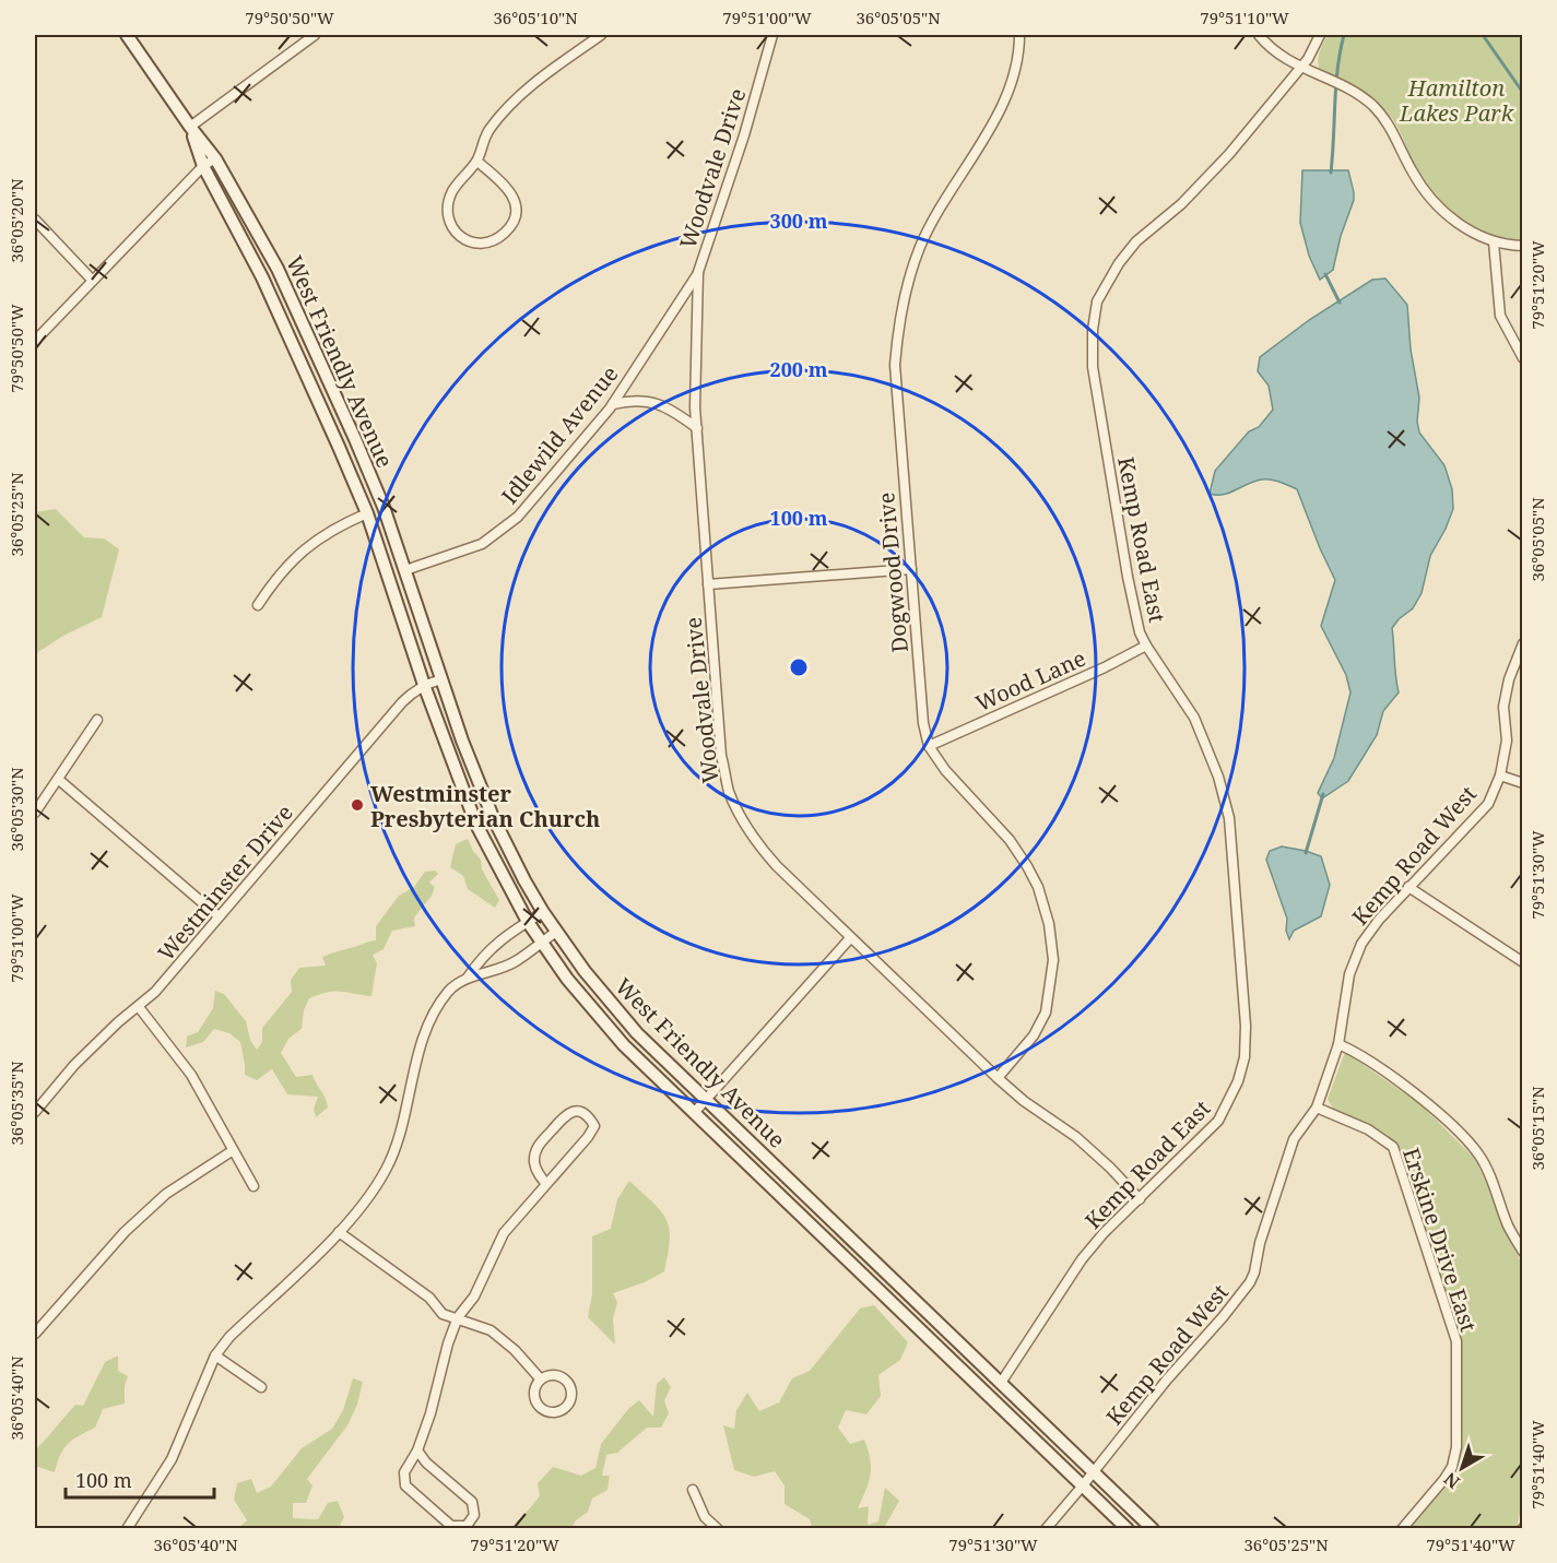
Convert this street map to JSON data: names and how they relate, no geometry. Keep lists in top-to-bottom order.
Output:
{
  "streets": {
    "main road": ["West Friendly Avenue"],
    "street": [
      "Woodvale Drive",
      "Idlewild Avenue",
      "Kemp Road East",
      "Dogwood Drive",
      "Wood Lane",
      "Kemp Road West",
      "Westminster Drive",
      "Erskine Drive East"
    ]
  },
  "crossings": [
    ["Woodvale Drive", "Idlewild Avenue"],
    ["Woodvale Drive", "Kemp Road East"],
    ["Woodvale Drive", "Dogwood Drive"],
    ["West Friendly Avenue", "Idlewild Avenue"],
    ["West Friendly Avenue", "Kemp Road East"],
    ["West Friendly Avenue", "Kemp Road West"],
    ["West Friendly Avenue", "Westminster Drive"],
    ["Kemp Road East", "Wood Lane"],
    ["Dogwood Drive", "Wood Lane"],
    ["Kemp Road West", "Erskine Drive East"]
  ],
  "parks": ["Hamilton Lakes Park"],
  "places": ["Westminster Presbyterian Church"],
  "scale_bar": "100 m",
  "north": "bottom left",
  "coordinates": [
    "79°50'50\"W",
    "36°05'10\"N",
    "79°51'00\"W",
    "36°05'05\"N",
    "79°51'10\"W",
    "36°05'20\"N",
    "79°51'20\"W",
    "36°05'25\"N",
    "36°05'30\"N",
    "79°51'30\"W",
    "36°05'35\"N",
    "36°05'15\"N",
    "36°05'40\"N",
    "79°51'40\"W"
  ],
  "rings": ["300 m", "200 m", "100 m"]
}
